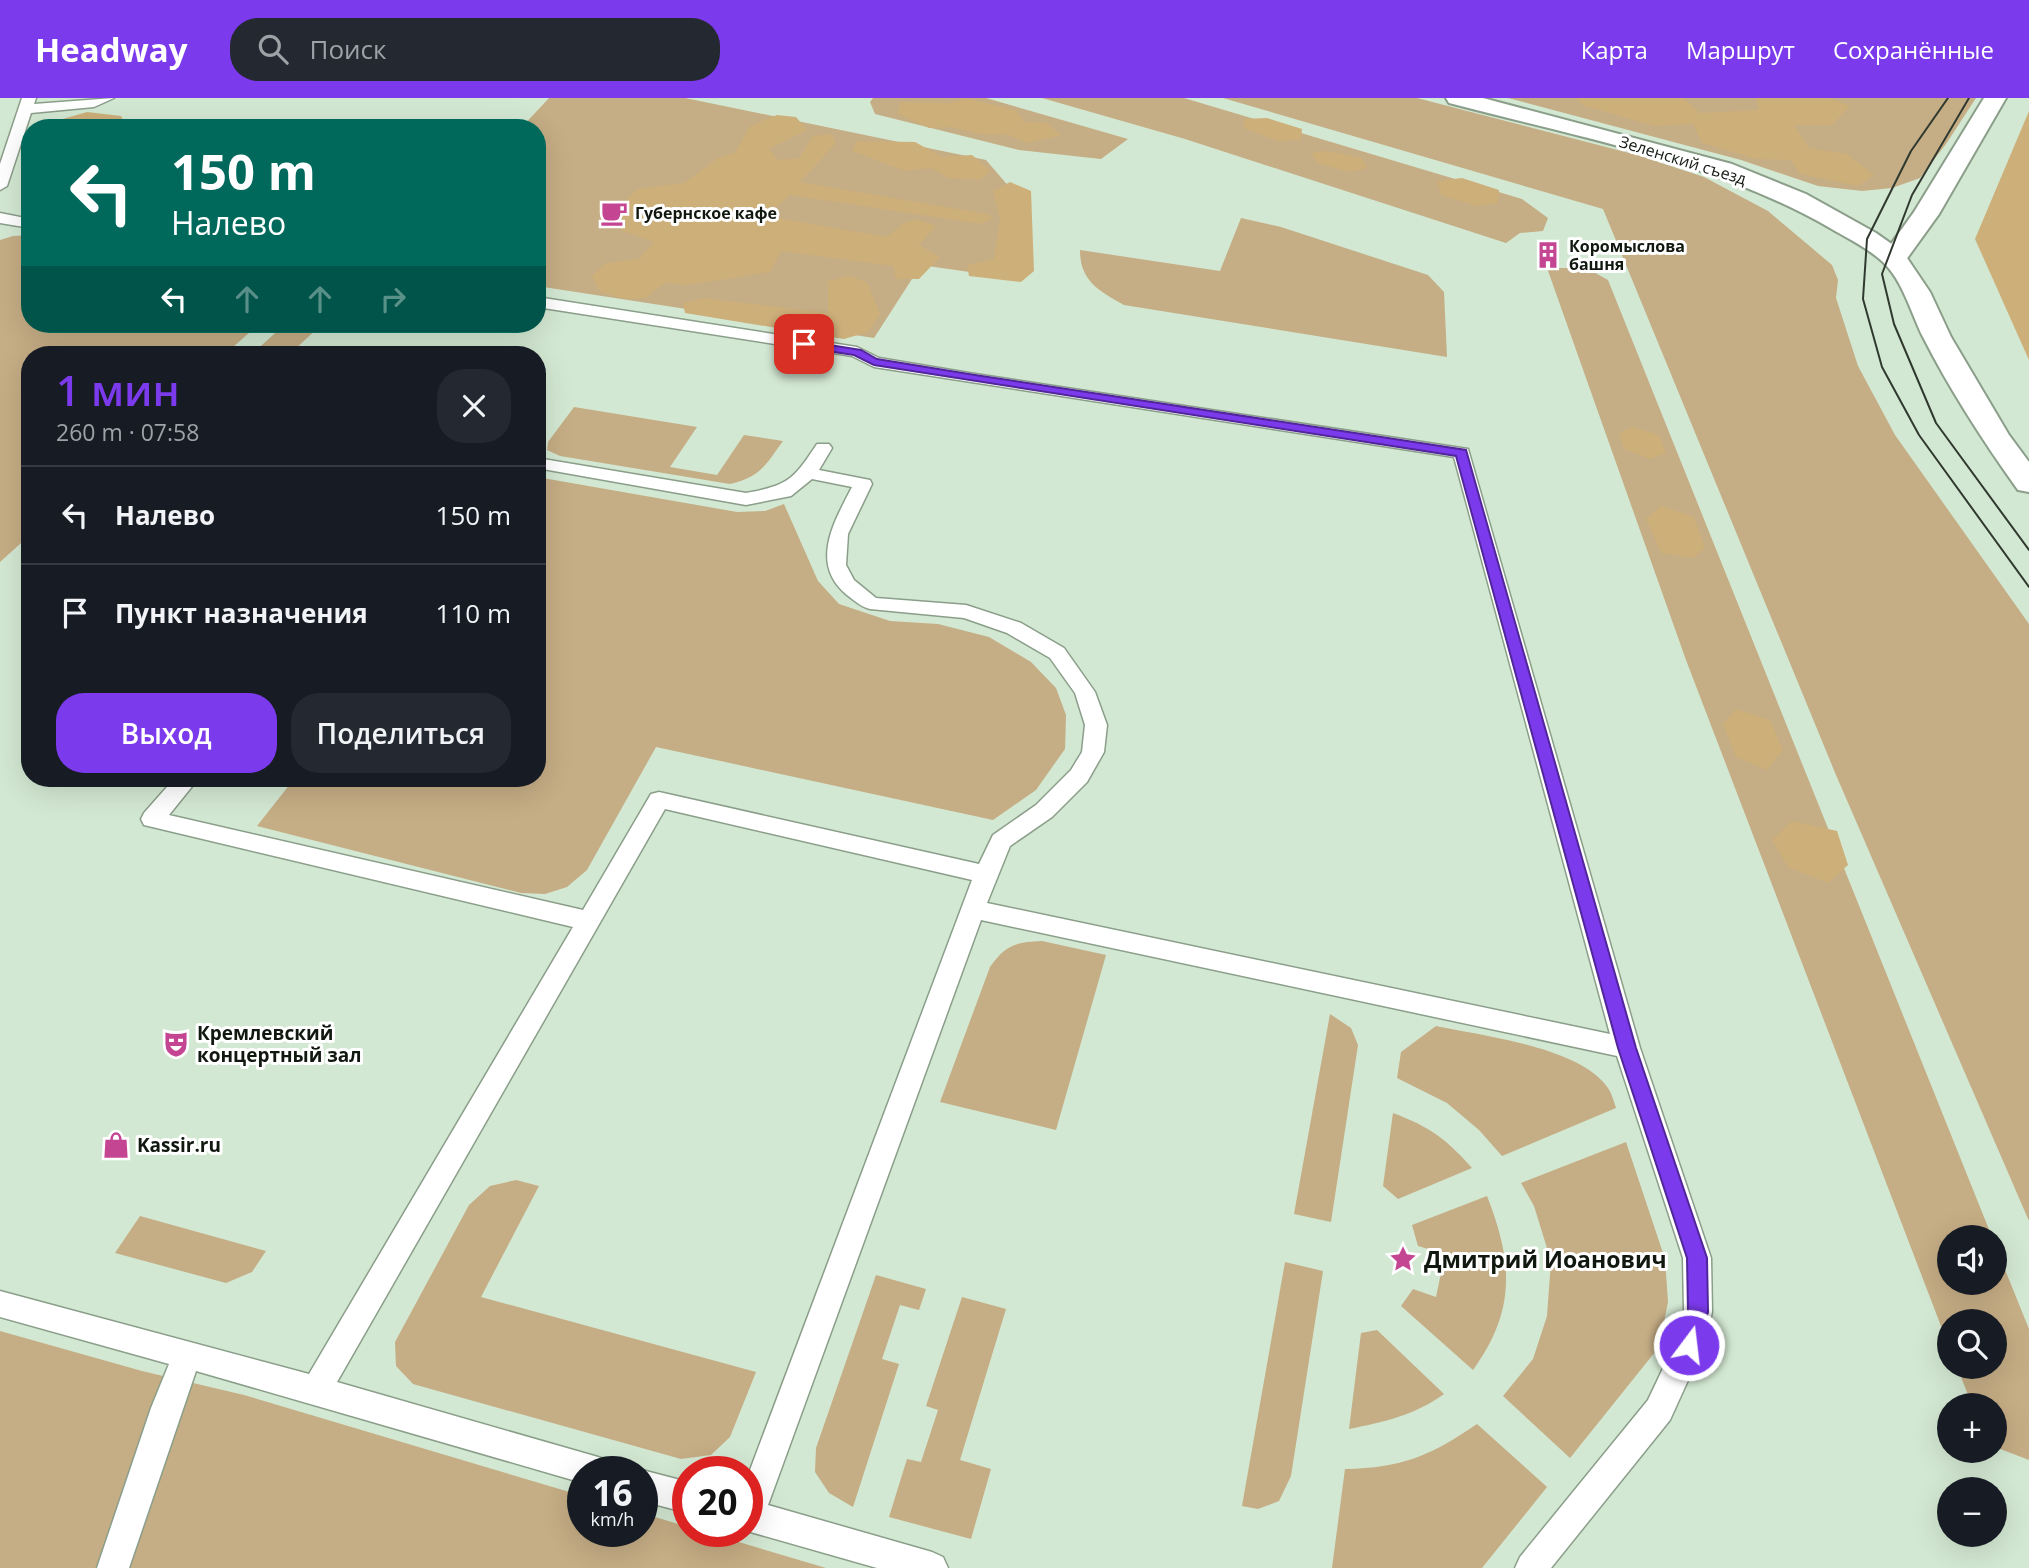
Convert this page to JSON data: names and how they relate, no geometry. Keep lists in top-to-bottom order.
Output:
{
  "streets": {
    "main road": ["Зеленский съезд"]
  },
  "places": {
    "cafe": ["Губернское кафе"],
    "building": ["Коромыслова башня"],
    "theatre": ["Кремлевский концертный зал"],
    "shop": ["Kassir.ru"],
    "place": ["Дмитрий Иоанович"]
  },
  "page": {
    "header": "Headway",
    "search": "Поиск",
    "nav": ["Карта", "Маршрут", "Сохранённые"],
    "turn": ["150 m", "Налево"],
    "heading": ["1 мин", "260 m · 07:58"],
    "list": [
      {
        "name": "Налево",
        "value": "150 m"
      },
      {
        "name": "Пункт назначения",
        "value": "110 m"
      }
    ],
    "buttons": ["Выход", "Поделиться"],
    "map_buttons": ["+", "−"],
    "speed": "16 km/h",
    "limit": "20"
  }
}
